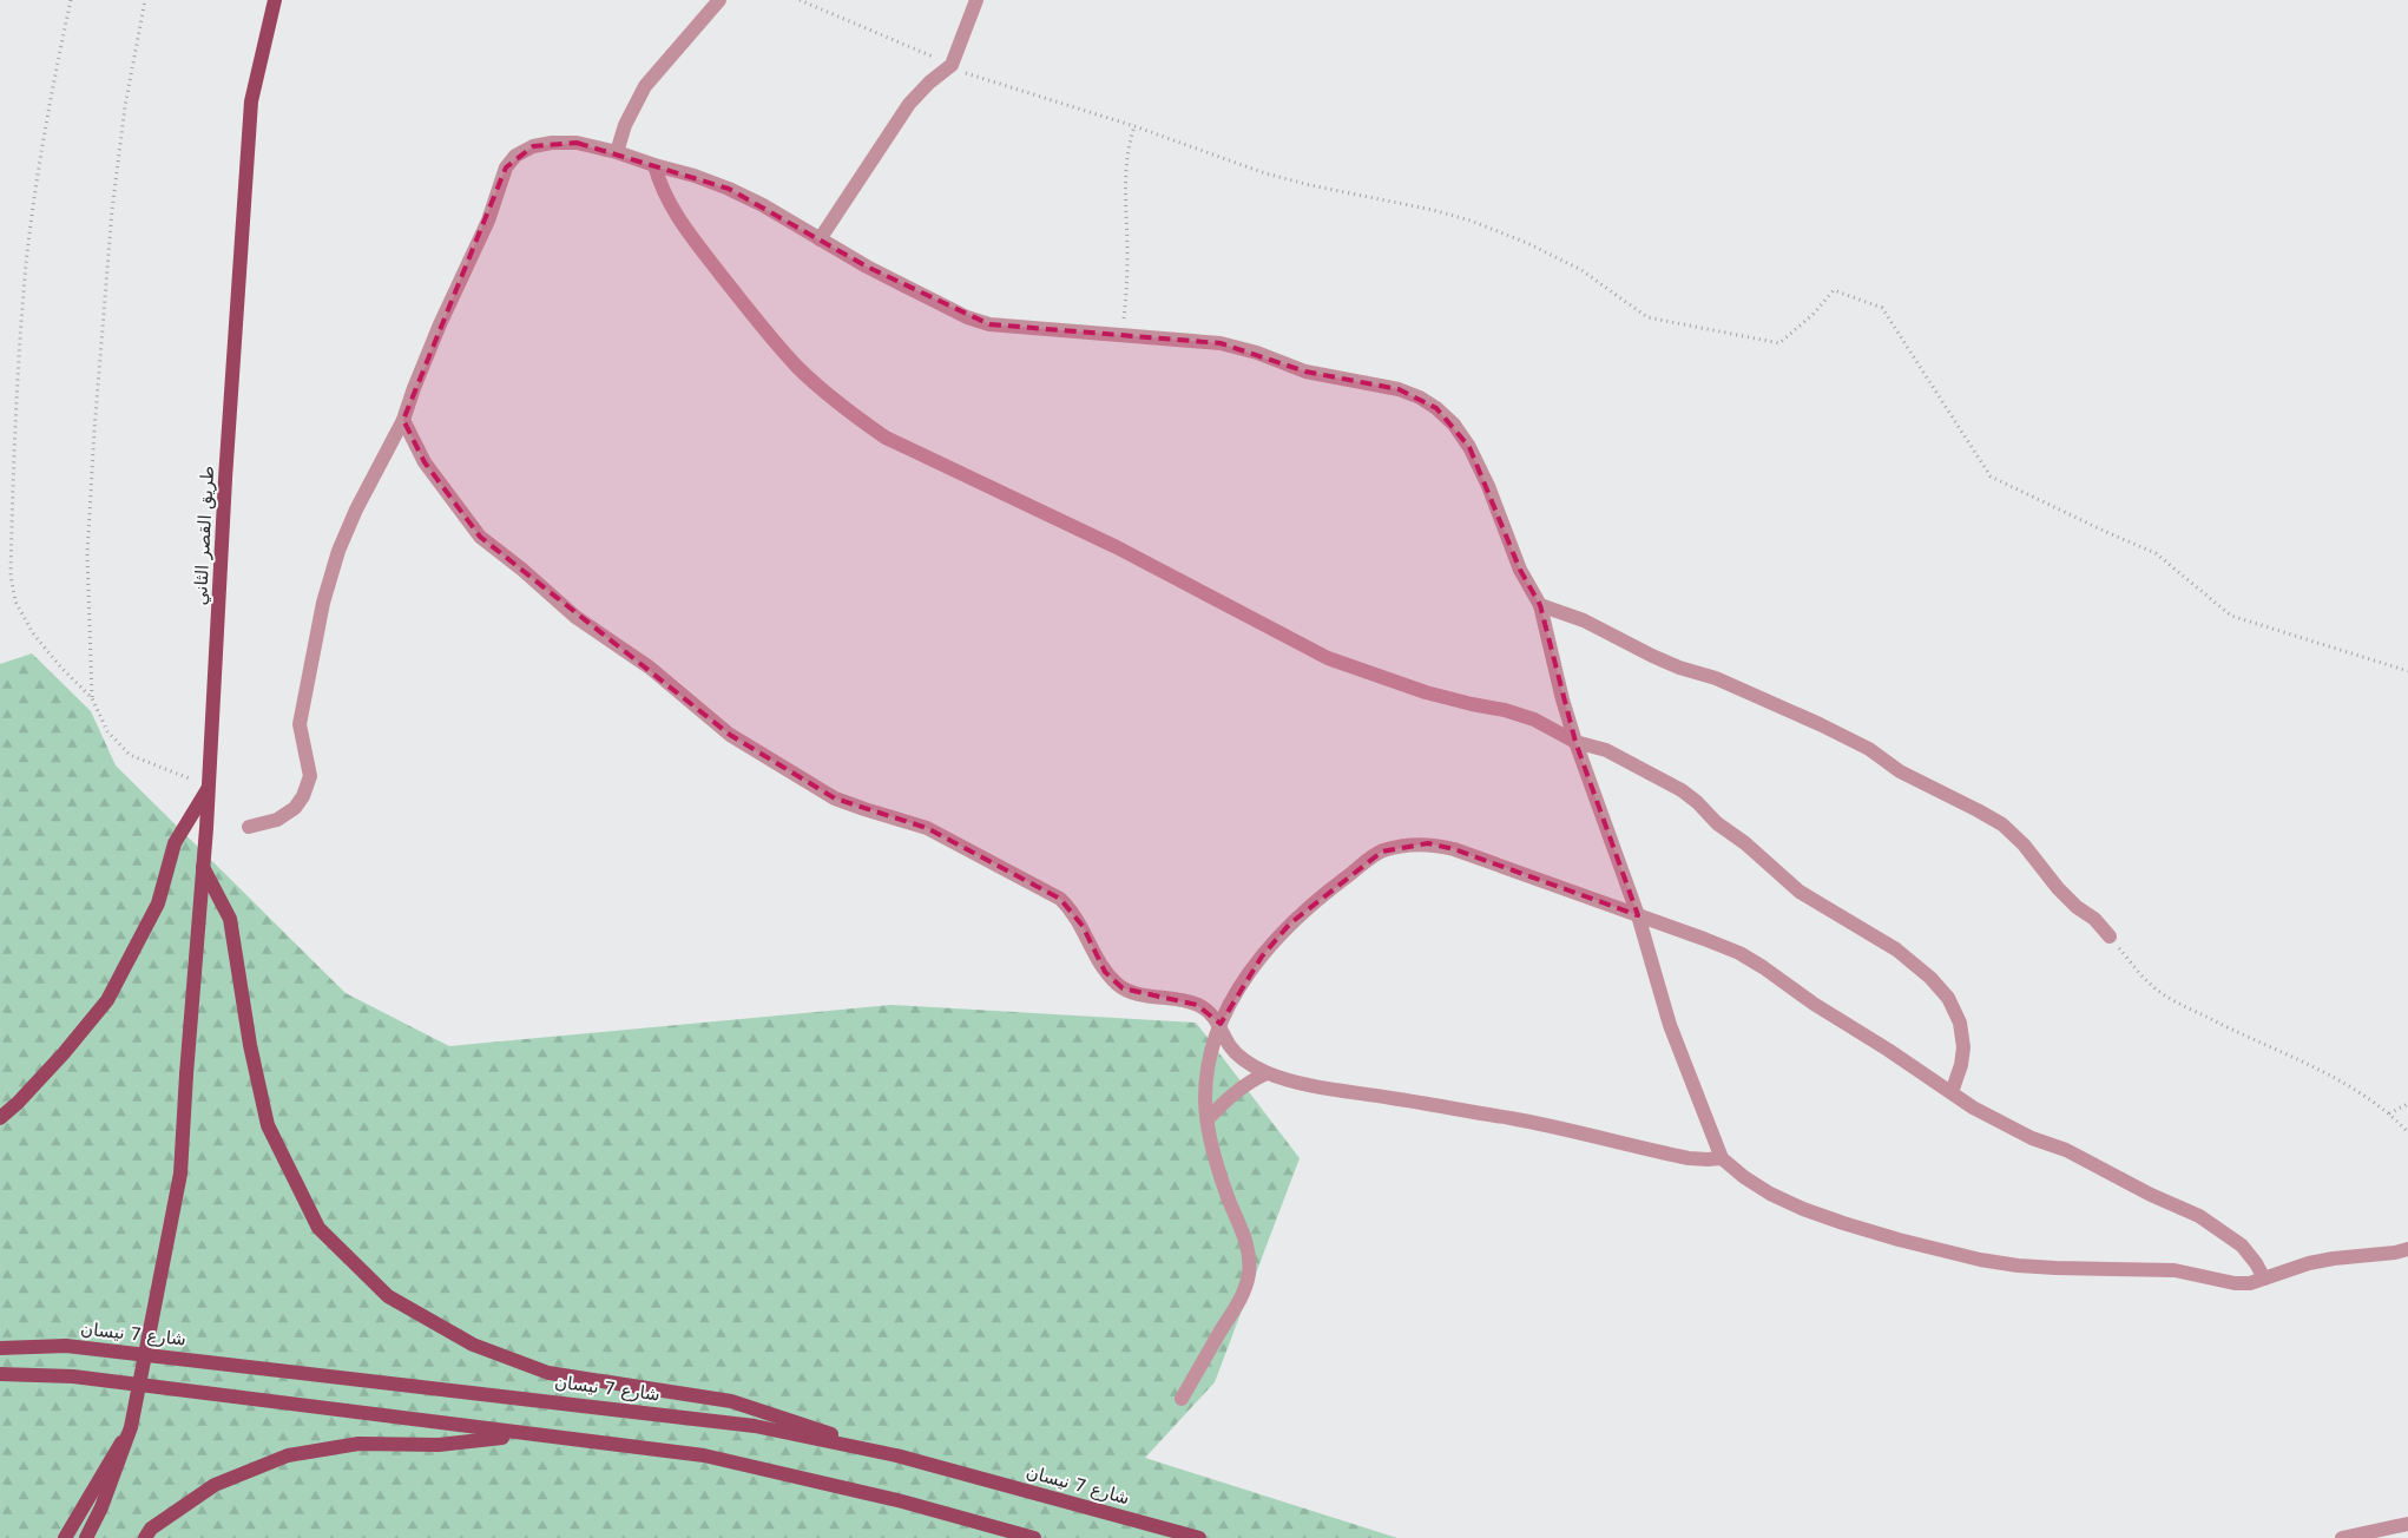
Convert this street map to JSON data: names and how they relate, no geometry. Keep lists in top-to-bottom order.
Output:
{
  "streets": {
    "main road": ["طريق القصر الثاني", "شارع 7 نيسان"]
  }
}
